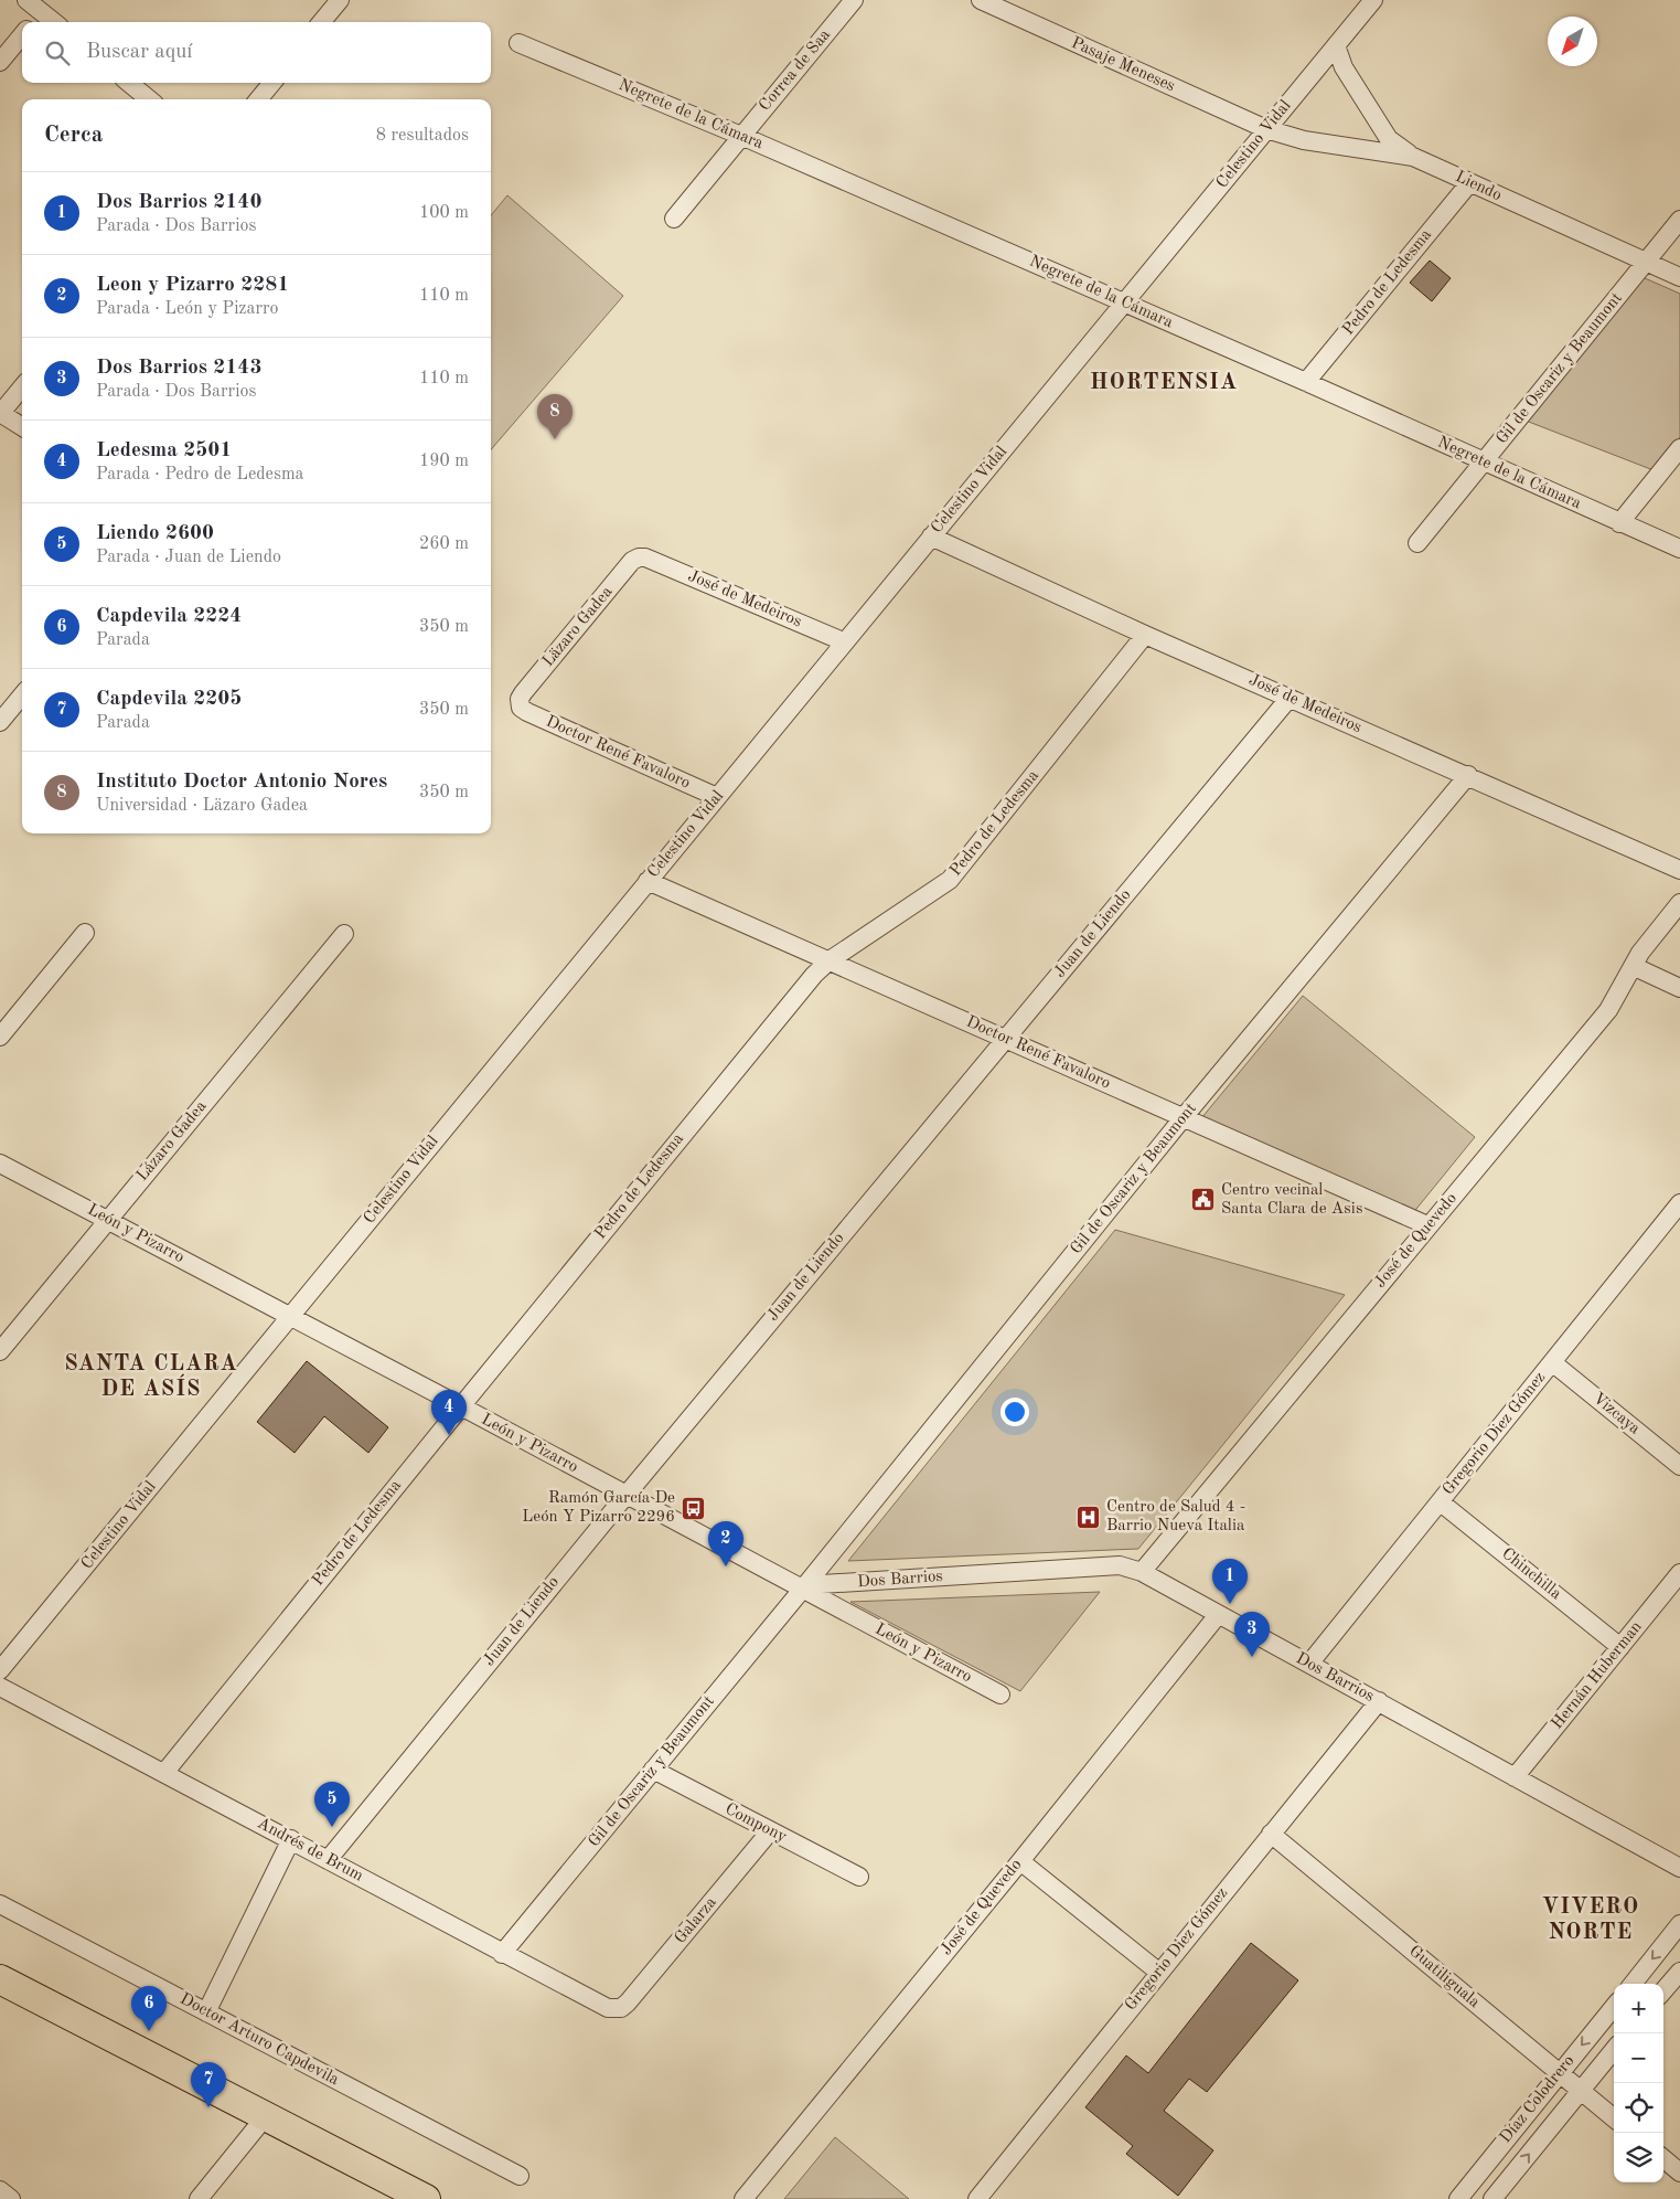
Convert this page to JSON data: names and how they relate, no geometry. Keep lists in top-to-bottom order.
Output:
{
  "streets": {
    "street": [
      "Pasaje Meneses",
      "Correa de Saa",
      "Negrete de la Cámara",
      "Celestino Vidal",
      "Liendo",
      "Pedro de Ledesma",
      "Gil de Oscariz y Beaumont",
      "José de Medeiros",
      "Läzaro Gadea",
      "Doctor René Favaloro",
      "Juan de Liendo",
      "Lázaro Gadea",
      "León y Pizarro",
      "José de Quevedo",
      "Vizcaya",
      "Gregorio Diez Gómez",
      "Chinchilla",
      "Dos Barrios",
      "Hernán Huberman",
      "Compony",
      "Andrés de Brum",
      "Galarza",
      "Guatiliguala",
      "Doctor Arturo Capdevila",
      "Díaz Colodrero"
    ]
  },
  "crossings": [
    ["Pasaje Meneses", "Celestino Vidal"],
    ["Pasaje Meneses", "Liendo"],
    ["Correa de Saa", "Negrete de la Cámara"],
    ["Negrete de la Cámara", "Celestino Vidal"],
    ["Negrete de la Cámara", "Pedro de Ledesma"],
    ["Negrete de la Cámara", "Gil de Oscariz y Beaumont"],
    ["Celestino Vidal", "Liendo"],
    ["Celestino Vidal", "José de Medeiros"],
    ["Celestino Vidal", "Doctor René Favaloro"],
    ["Celestino Vidal", "León y Pizarro"],
    ["Liendo", "Pedro de Ledesma"],
    ["Liendo", "Gil de Oscariz y Beaumont"],
    ["Pedro de Ledesma", "José de Medeiros"],
    ["Pedro de Ledesma", "Doctor René Favaloro"],
    ["Pedro de Ledesma", "León y Pizarro"],
    ["Pedro de Ledesma", "Andrés de Brum"],
    ["Gil de Oscariz y Beaumont", "José de Medeiros"],
    ["Gil de Oscariz y Beaumont", "Doctor René Favaloro"],
    ["Gil de Oscariz y Beaumont", "León y Pizarro"],
    ["Gil de Oscariz y Beaumont", "Dos Barrios"],
    ["Gil de Oscariz y Beaumont", "Compony"],
    ["Gil de Oscariz y Beaumont", "Andrés de Brum"],
    ["José de Medeiros", "Läzaro Gadea"],
    ["José de Medeiros", "Juan de Liendo"],
    ["Läzaro Gadea", "Doctor René Favaloro"],
    ["Doctor René Favaloro", "Juan de Liendo"],
    ["Doctor René Favaloro", "José de Quevedo"],
    ["Juan de Liendo", "León y Pizarro"],
    ["Juan de Liendo", "Andrés de Brum"],
    ["Lázaro Gadea", "León y Pizarro"],
    ["León y Pizarro", "Dos Barrios"],
    ["José de Quevedo", "Dos Barrios"],
    ["Vizcaya", "Gregorio Diez Gómez"],
    ["Gregorio Diez Gómez", "Chinchilla"],
    ["Gregorio Diez Gómez", "Dos Barrios"],
    ["Gregorio Diez Gómez", "Guatiliguala"],
    ["Chinchilla", "Hernán Huberman"],
    ["Dos Barrios", "Hernán Huberman"],
    ["Compony", "Galarza"],
    ["Andrés de Brum", "Galarza"],
    ["Guatiliguala", "Díaz Colodrero"]
  ],
  "districts": ["HORTENSIA", "SANTA CLARA DE ASÍS", "VIVERO NORTE"],
  "places": {
    "public building": ["Centro vecinal Santa Clara de Asis"],
    "bus stop": ["Ramón García De León Y Pizarro 2296"],
    "hospital": ["Centro de Salud 4 - Barrio Nueva Italia"]
  },
  "north": "bottom left",
  "page": {
    "search": "Buscar aquí",
    "heading": ["Cerca", "8 resultados"],
    "list": [
      {
        "mark": "1",
        "name": "Dos Barrios 2140",
        "note": "Parada · Dos Barrios",
        "value": "100 m"
      },
      {
        "mark": "2",
        "name": "Leon y Pizarro 2281",
        "note": "Parada · León y Pizarro",
        "value": "110 m"
      },
      {
        "mark": "3",
        "name": "Dos Barrios 2143",
        "note": "Parada · Dos Barrios",
        "value": "110 m"
      },
      {
        "mark": "4",
        "name": "Ledesma 2501",
        "note": "Parada · Pedro de Ledesma",
        "value": "190 m"
      },
      {
        "mark": "5",
        "name": "Liendo 2600",
        "note": "Parada · Juan de Liendo",
        "value": "260 m"
      },
      {
        "mark": "6",
        "name": "Capdevila 2224",
        "note": "Parada",
        "value": "350 m"
      },
      {
        "mark": "7",
        "name": "Capdevila 2205",
        "note": "Parada",
        "value": "350 m"
      },
      {
        "mark": "8",
        "name": "Instituto Doctor Antonio Nores",
        "note": "Universidad · Läzaro Gadea",
        "value": "350 m"
      }
    ],
    "pins": [
      "8",
      "4",
      "2",
      "1",
      "3",
      "5",
      "6",
      "7"
    ],
    "map_buttons": ["+", "−"]
  }
}
